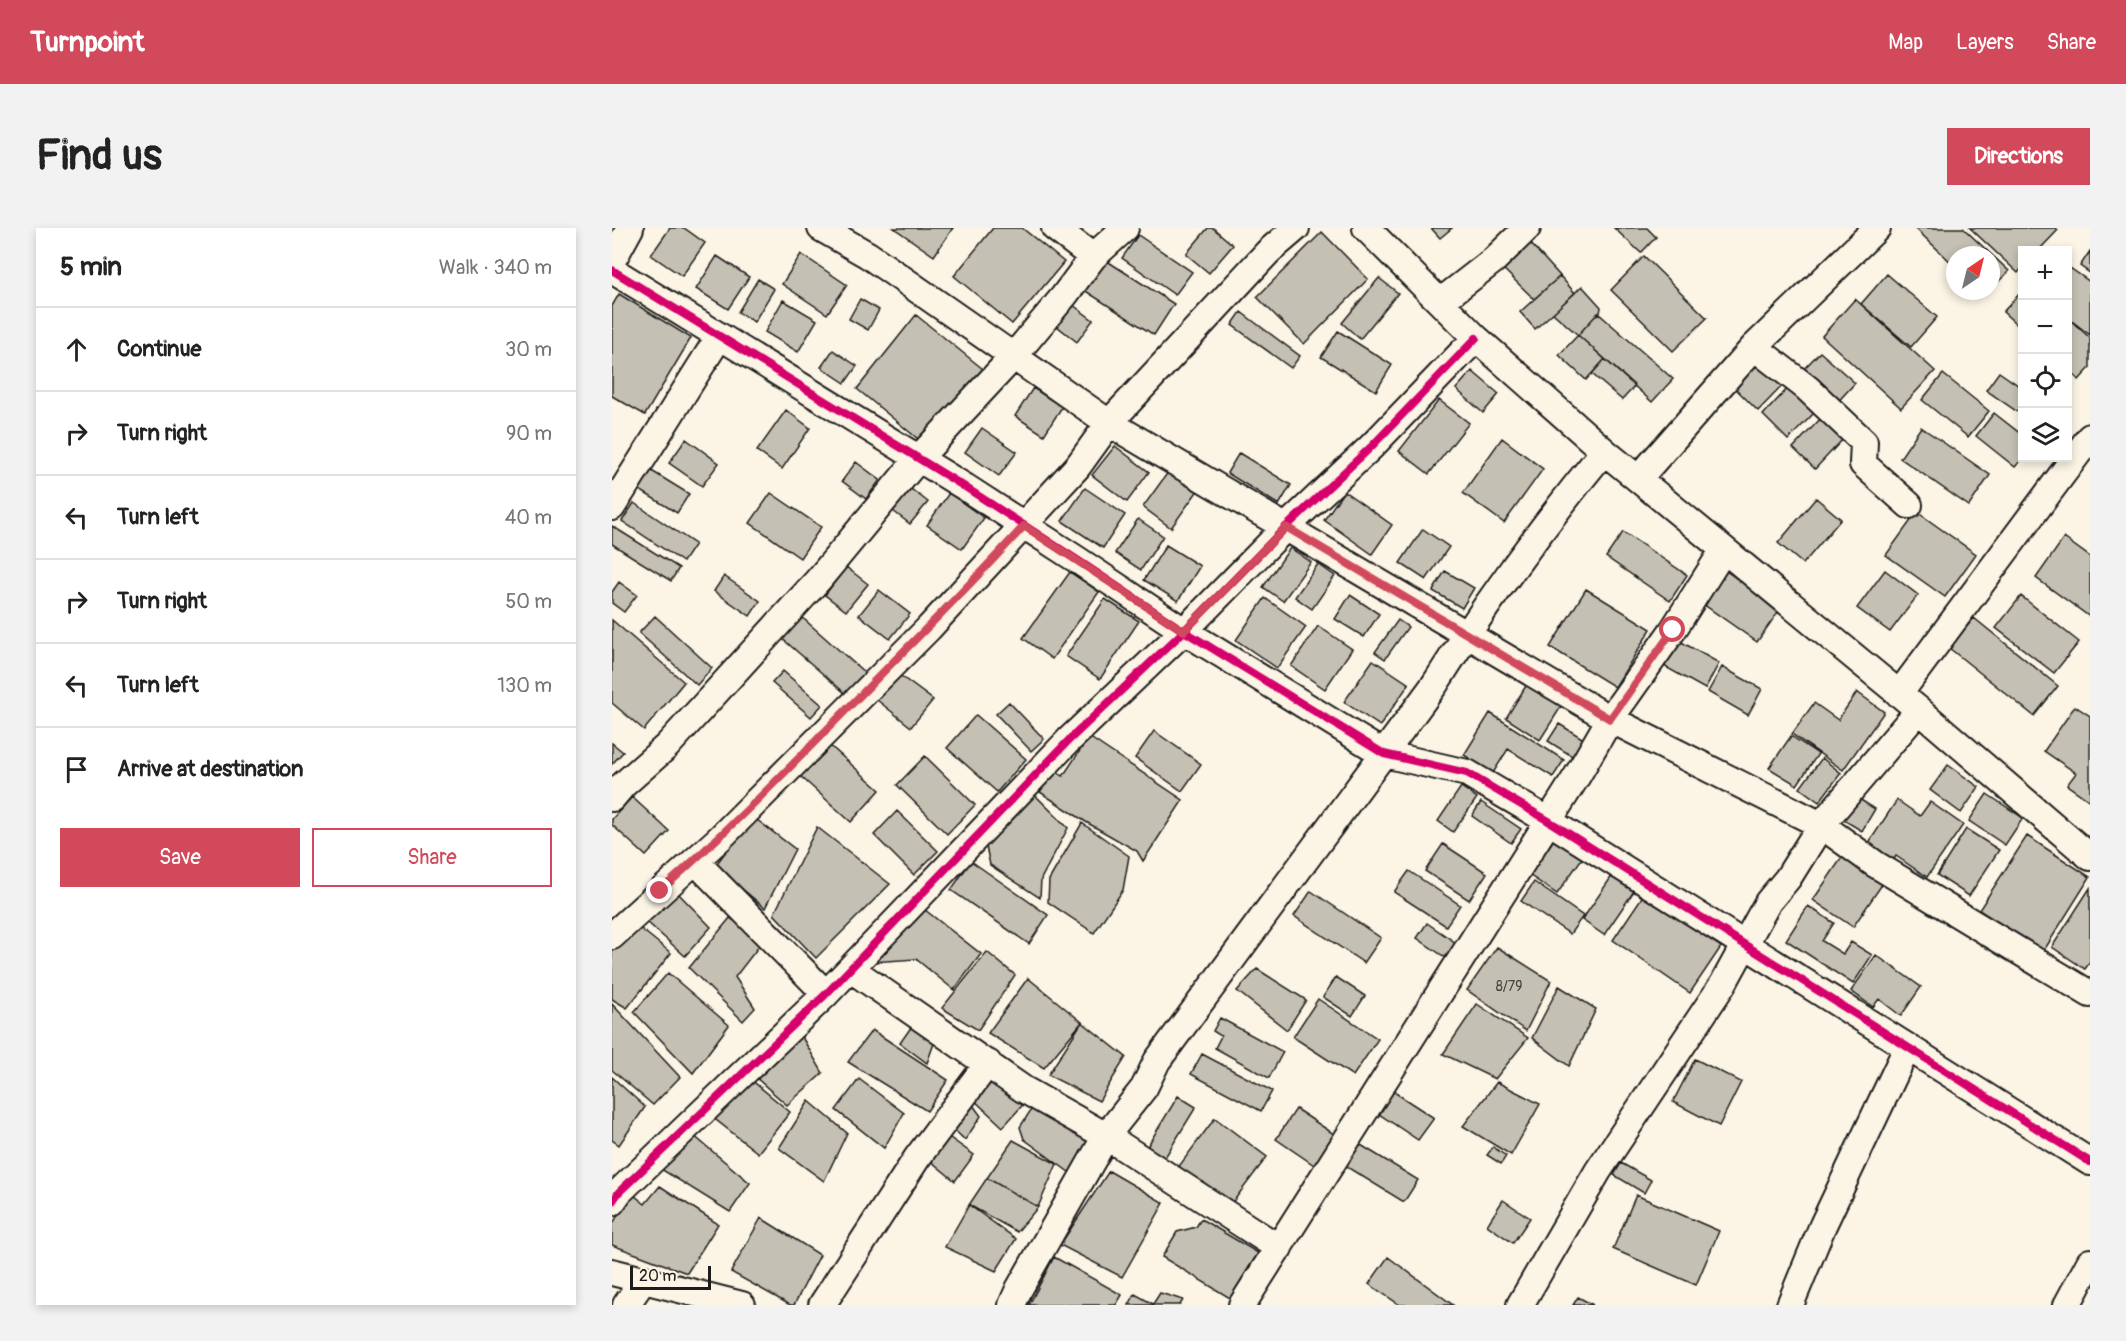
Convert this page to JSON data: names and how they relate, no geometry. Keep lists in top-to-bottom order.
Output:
{
  "house_numbers": ["8/79"],
  "scale_bar": "20 m",
  "north": "top right",
  "page": {
    "header": "Turnpoint",
    "nav": ["Map", "Layers", "Share"],
    "buttons": [
      "Directions",
      ["Save", "Share"]
    ],
    "title": "Find us",
    "heading": ["5 min", "Walk · 340 m"],
    "map_buttons": ["+", "−"],
    "list": [
      ["Continue", "30 m"],
      ["Turn right", "90 m"],
      ["Turn left", "40 m"],
      ["Turn right", "50 m"],
      ["Turn left", "130 m"],
      "Arrive at destination"
    ],
    "scale": "20 m"
  }
}
